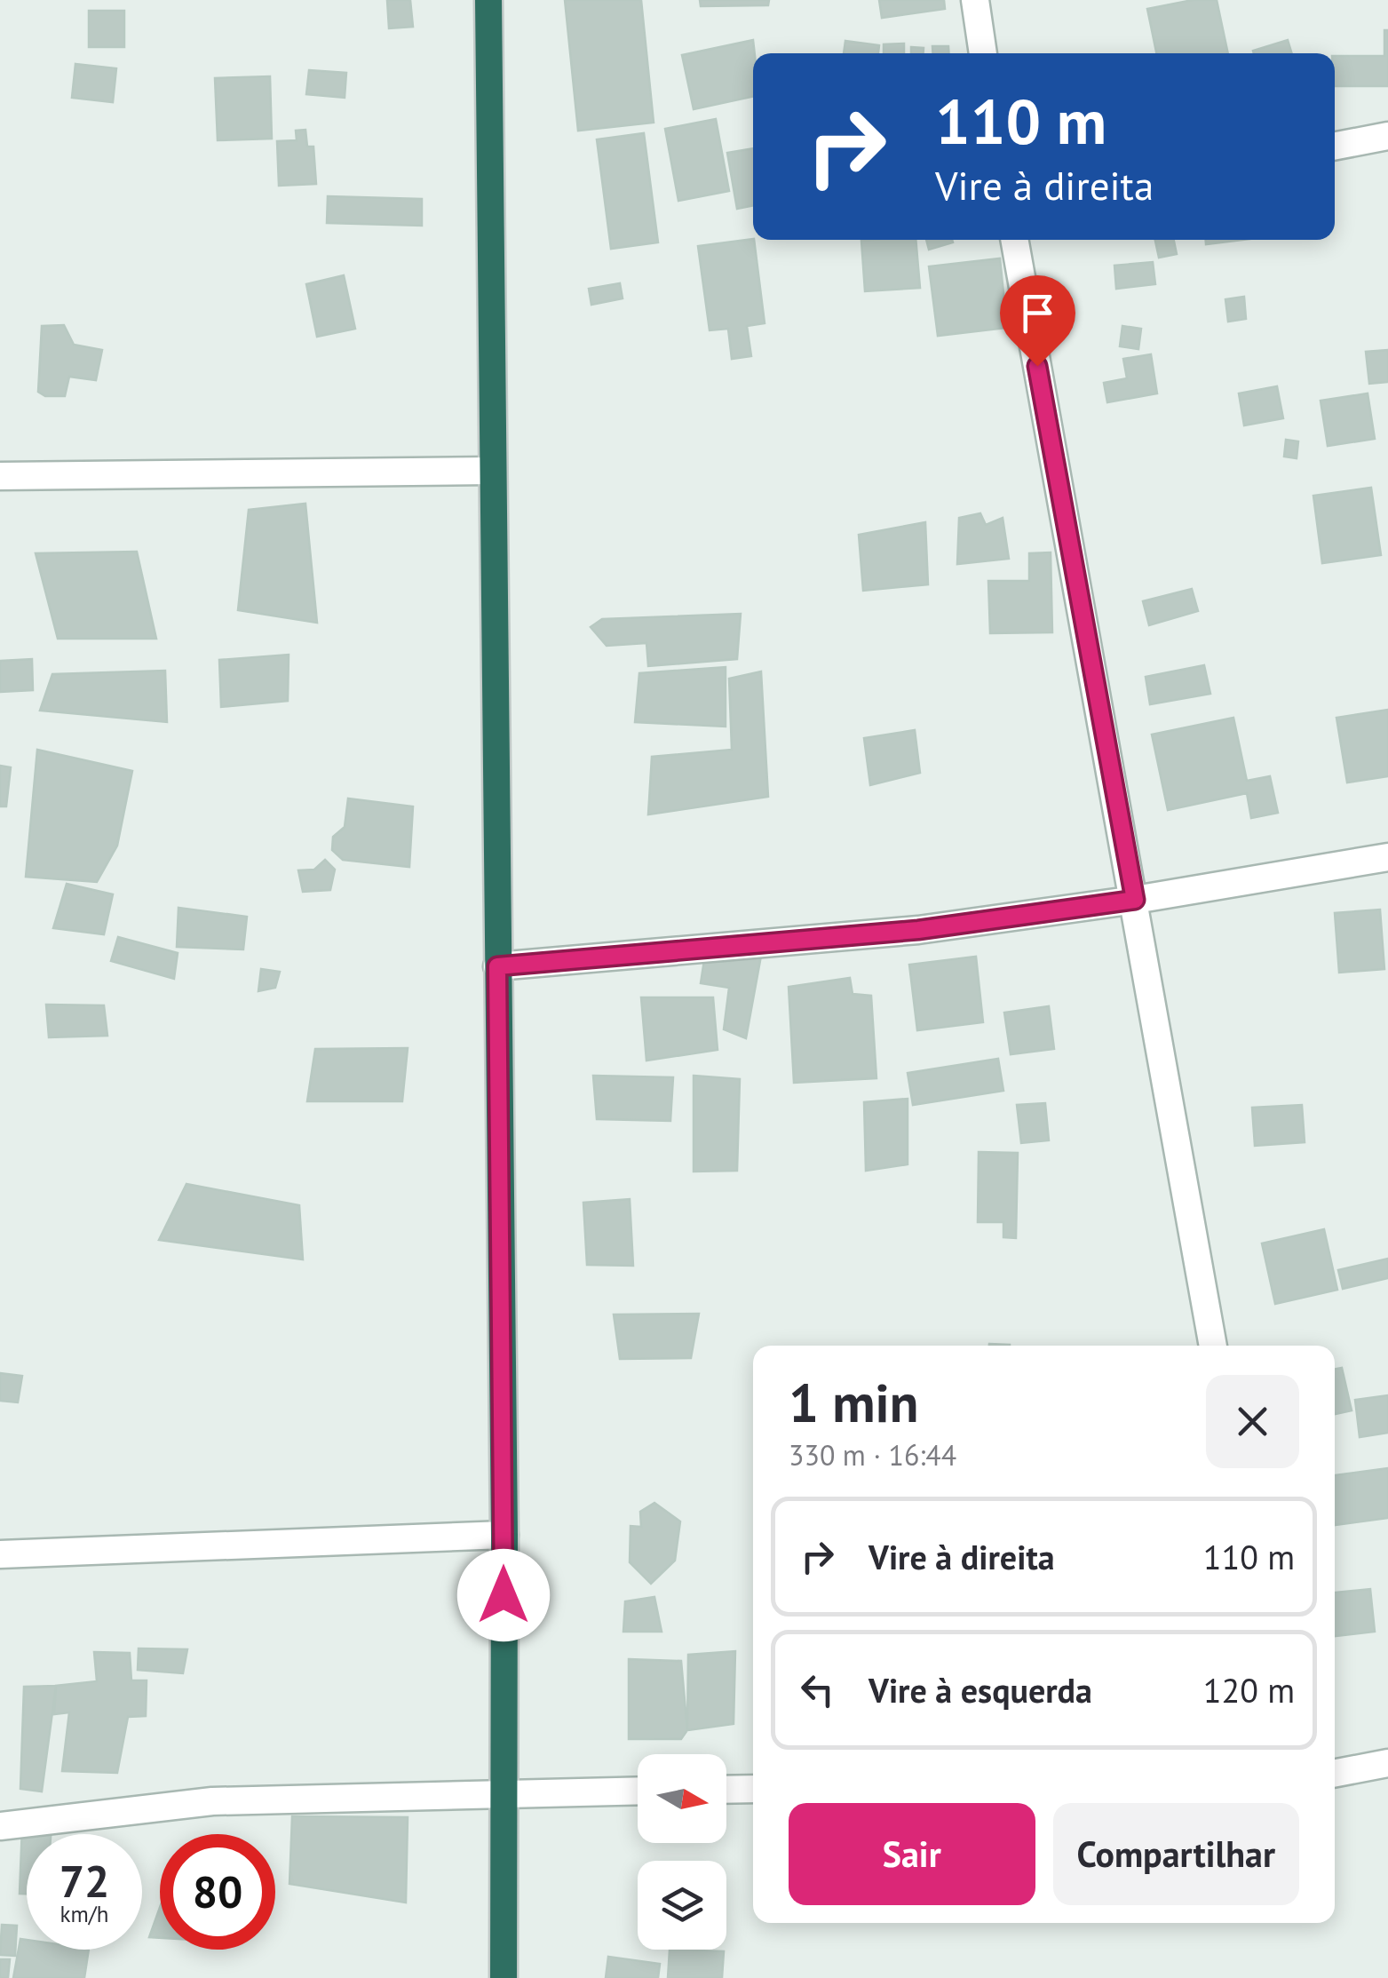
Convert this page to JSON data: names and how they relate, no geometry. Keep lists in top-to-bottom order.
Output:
{
  "north": "right",
  "page": {
    "turn": ["110 m", "Vire à direita"],
    "heading": ["1 min", "330 m · 16:44"],
    "list": [
      {
        "name": "Vire à direita",
        "value": "110 m"
      },
      {
        "name": "Vire à esquerda",
        "value": "120 m"
      }
    ],
    "buttons": ["Sair", "Compartilhar"],
    "speed": "72 km/h",
    "limit": "80"
  }
}
